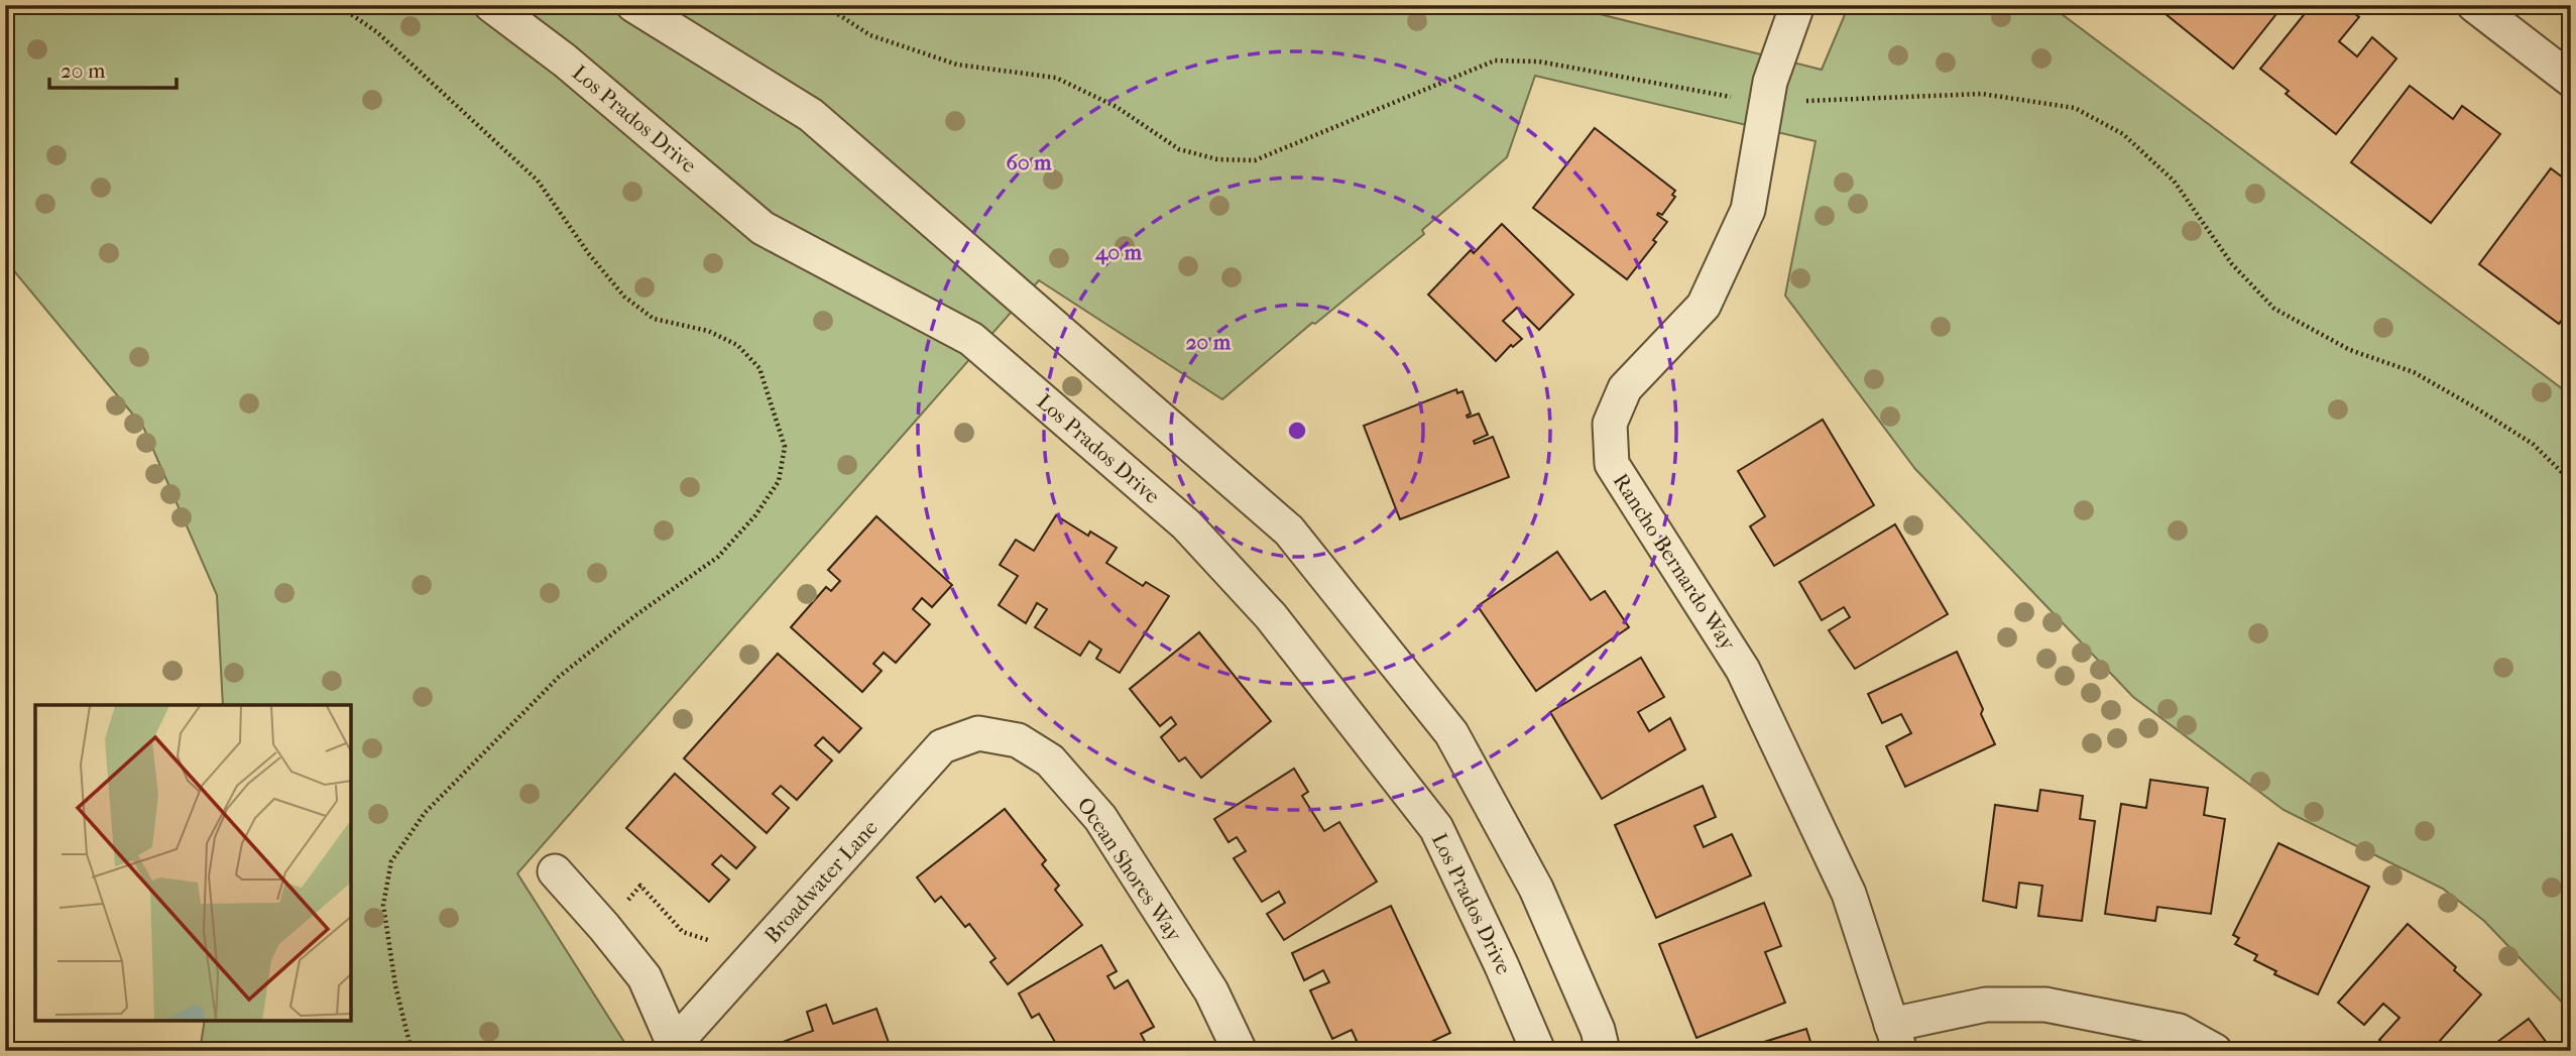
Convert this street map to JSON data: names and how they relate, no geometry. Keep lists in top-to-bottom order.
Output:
{
  "streets": {
    "street": [
      "Los Prados Drive",
      "Rancho Bernardo Way",
      "Ocean Shores Way",
      "Broadwater Lane"
    ]
  },
  "crossings": [
    ["Ocean Shores Way", "Broadwater Lane"]
  ],
  "scale_bar": "20 m",
  "rings": ["60 m", "40 m", "20 m"]
}
